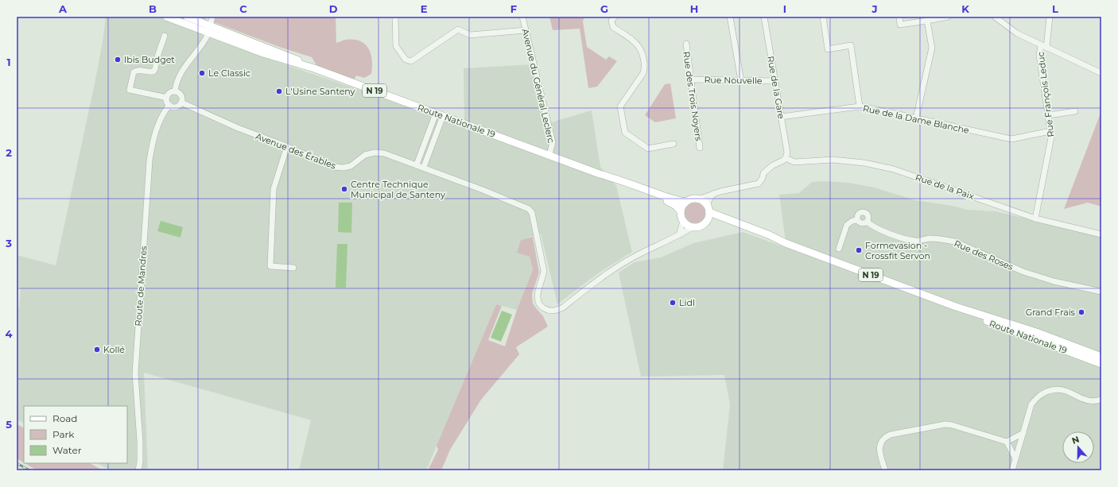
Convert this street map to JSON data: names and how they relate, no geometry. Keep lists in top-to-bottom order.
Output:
{
  "streets": {
    "main road": ["N 19", "Route Nationale 19"],
    "street": [
      "Rue Nouvelle",
      "Avenue du Général Leclerc",
      "Rue de la Gare",
      "Rue François Leduc",
      "Rue des Trois Noyers",
      "Rue de la Dame Blanche",
      "Avenue des Érables",
      "Rue de la Paix",
      "Rue des Roses",
      "Route de Mandres"
    ]
  },
  "crossings": [
    ["Rue Nouvelle", "Rue de la Gare"],
    ["Rue Nouvelle", "Rue des Trois Noyers"],
    ["Avenue du Général Leclerc", "Route Nationale 19"],
    ["Rue de la Gare", "Rue de la Dame Blanche"],
    ["Rue de la Gare", "Rue de la Paix"],
    ["Rue François Leduc", "Rue de la Dame Blanche"],
    ["Rue François Leduc", "Rue de la Paix"],
    ["Route Nationale 19", "Avenue des Érables"],
    ["Avenue des Érables", "Route de Mandres"]
  ],
  "places": [
    "Ibis Budget",
    "Le Classic",
    "L'Usine Santeny",
    "Centre Technique Municipal de Santeny",
    "Formevasion - Crossfit Servon",
    "Lidl",
    "Grand Frais",
    "Kollé"
  ],
  "legend": ["Road", "Park", "Water"],
  "north": "top",
  "grid": {
    "columns": [
      "A",
      "B",
      "C",
      "D",
      "E",
      "F",
      "G",
      "H",
      "I",
      "J",
      "K",
      "L"
    ],
    "rows": [
      "1",
      "2",
      "3",
      "4",
      "5"
    ]
  }
}
